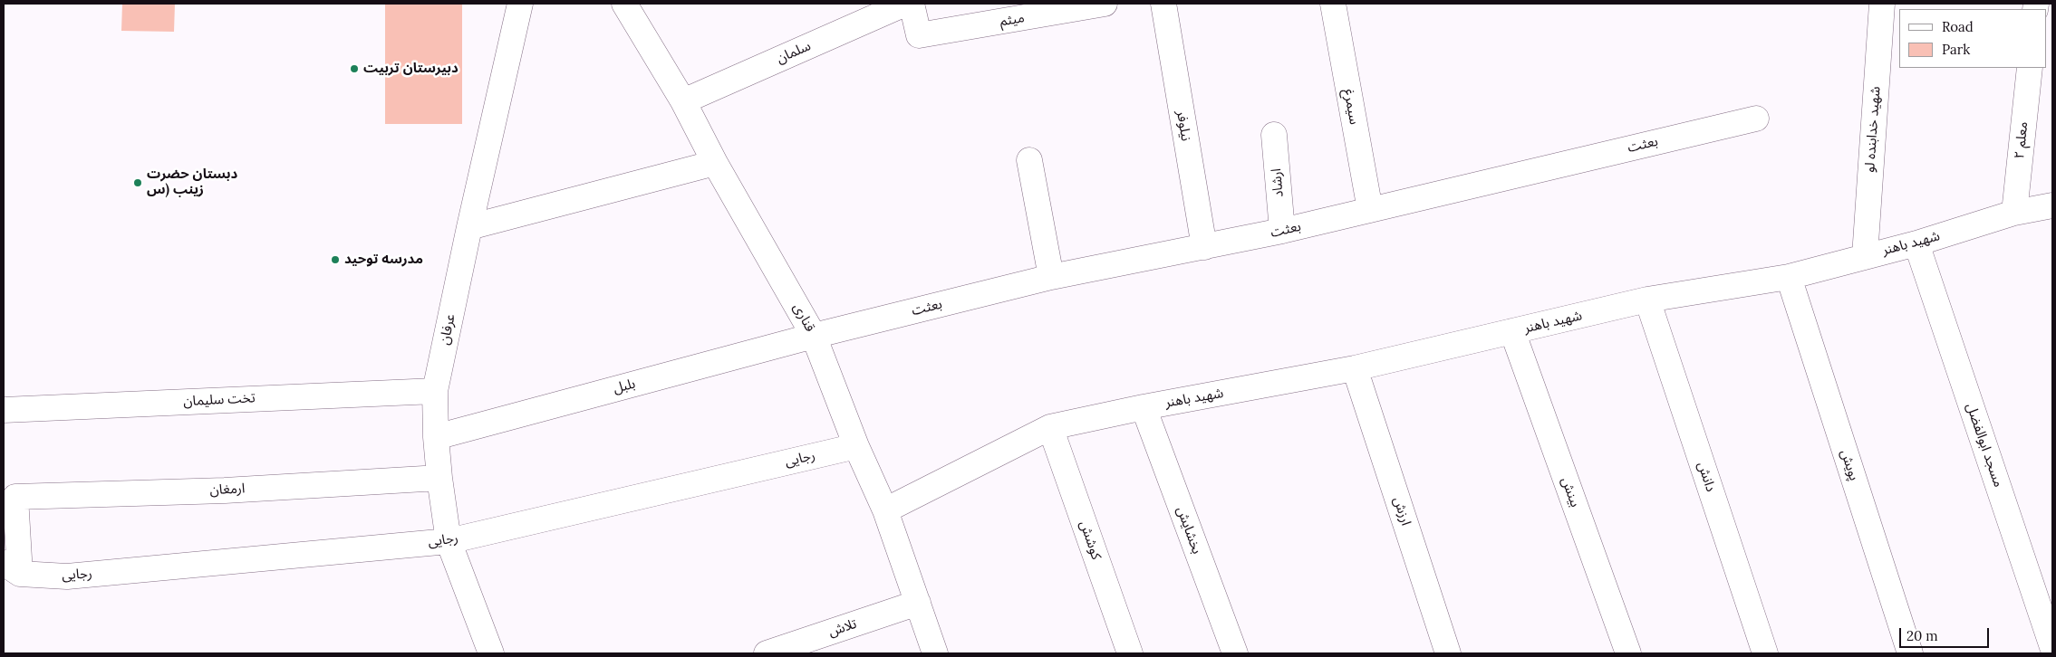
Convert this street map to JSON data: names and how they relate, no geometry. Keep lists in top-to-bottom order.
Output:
{
  "streets": {
    "street": [
      "میثم",
      "سلمان",
      "سیمرغ",
      "نیلوفر",
      "شهید خدابنده لو",
      "معلم ۲",
      "بعثت",
      "ارشاد",
      "شهید باهنر",
      "قناری",
      "عرفان",
      "بلبل",
      "تخت سلیمان",
      "مسجد ابوالفضل",
      "رجایی",
      "پویش",
      "دانش",
      "ارمغان",
      "بینش",
      "ارزش",
      "بخشایش",
      "کوشش",
      "تلاش"
    ]
  },
  "crossings": [
    ["سلمان", "قناری"],
    ["سیمرغ", "بعثت"],
    ["نیلوفر", "بعثت"],
    ["شهید خدابنده لو", "شهید باهنر"],
    ["معلم ۲", "شهید باهنر"],
    ["بعثت", "ارشاد"],
    ["بعثت", "قناری"],
    ["بعثت", "بلبل"],
    ["شهید باهنر", "قناری"],
    ["شهید باهنر", "مسجد ابوالفضل"],
    ["شهید باهنر", "پویش"],
    ["شهید باهنر", "دانش"],
    ["شهید باهنر", "بینش"],
    ["شهید باهنر", "ارزش"],
    ["شهید باهنر", "بخشایش"],
    ["شهید باهنر", "کوشش"],
    ["قناری", "بلبل"],
    ["قناری", "رجایی"],
    ["قناری", "تلاش"],
    ["عرفان", "بلبل"],
    ["عرفان", "تخت سلیمان"],
    ["عرفان", "رجایی"],
    ["عرفان", "ارمغان"],
    ["رجایی", "ارمغان"]
  ],
  "places": ["دبیرستان تربیت", "دبستان حضرت زینب (س", "مدرسه توحید"],
  "legend": ["Road", "Park"],
  "scale_bar": "20 m"
}
